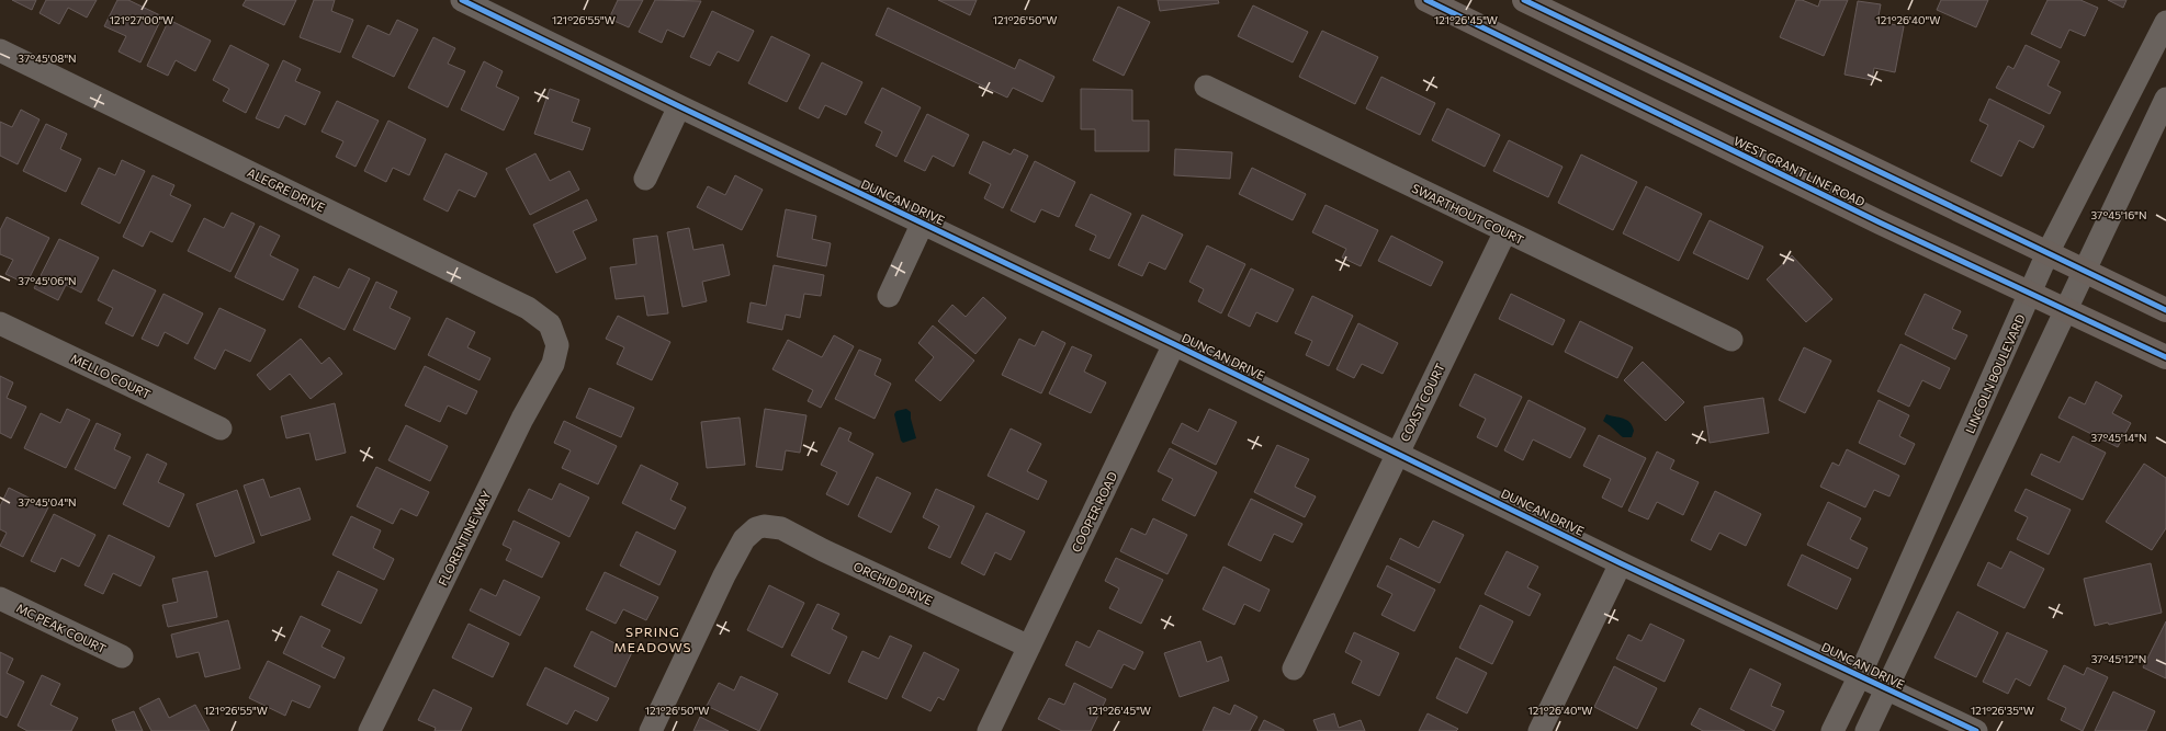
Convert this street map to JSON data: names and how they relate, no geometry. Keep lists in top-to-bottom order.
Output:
{
  "streets": {
    "main road": ["WEST GRANT LINE ROAD"],
    "street": [
      "ALEGRE DRIVE",
      "DUNCAN DRIVE",
      "SWARTHOUT COURT",
      "LINCOLN BOULEVARD",
      "MELLO COURT",
      "COAST COURT",
      "COOPER ROAD",
      "FLORENTINE WAY",
      "ORCHID DRIVE",
      "MC PEAK COURT"
    ]
  },
  "crossings": [
    ["WEST GRANT LINE ROAD", "LINCOLN BOULEVARD"],
    ["ALEGRE DRIVE", "FLORENTINE WAY"],
    ["DUNCAN DRIVE", "LINCOLN BOULEVARD"],
    ["DUNCAN DRIVE", "COAST COURT"],
    ["DUNCAN DRIVE", "COOPER ROAD"],
    ["SWARTHOUT COURT", "COAST COURT"],
    ["COOPER ROAD", "ORCHID DRIVE"]
  ],
  "districts": ["SPRING MEADOWS"],
  "coordinates": [
    "121°27'00\"W",
    "121°26'55\"W",
    "121°26'50\"W",
    "121°26'45\"W",
    "121°26'40\"W",
    "37°45'08\"N",
    "37°45'16\"N",
    "37°45'06\"N",
    "37°45'14\"N",
    "37°45'04\"N",
    "37°45'12\"N",
    "121°26'35\"W"
  ]
}
